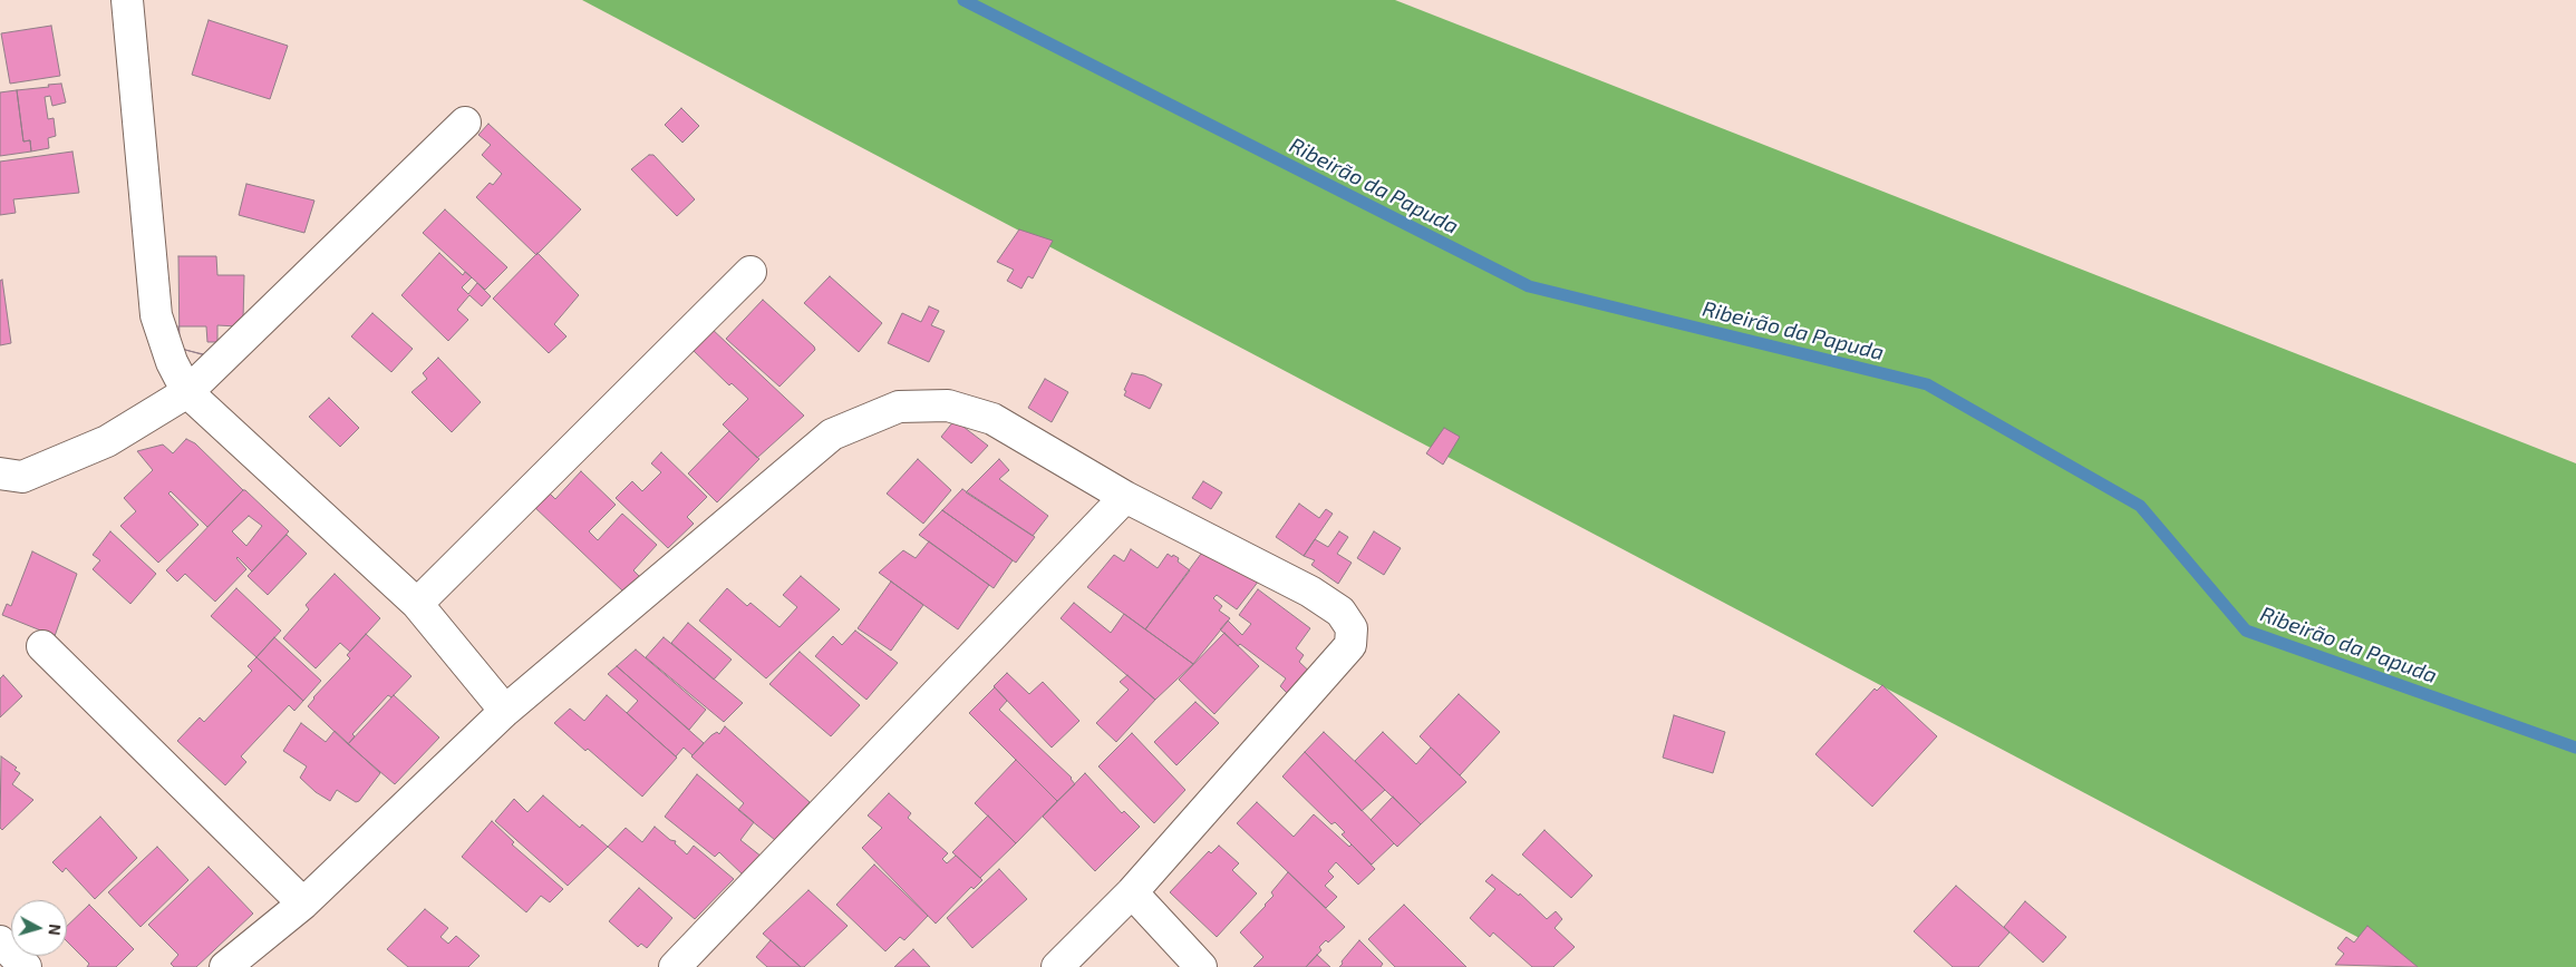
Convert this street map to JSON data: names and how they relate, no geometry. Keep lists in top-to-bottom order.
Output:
{
  "water": ["Ribeirão da Papuda"],
  "north": "right"
}
